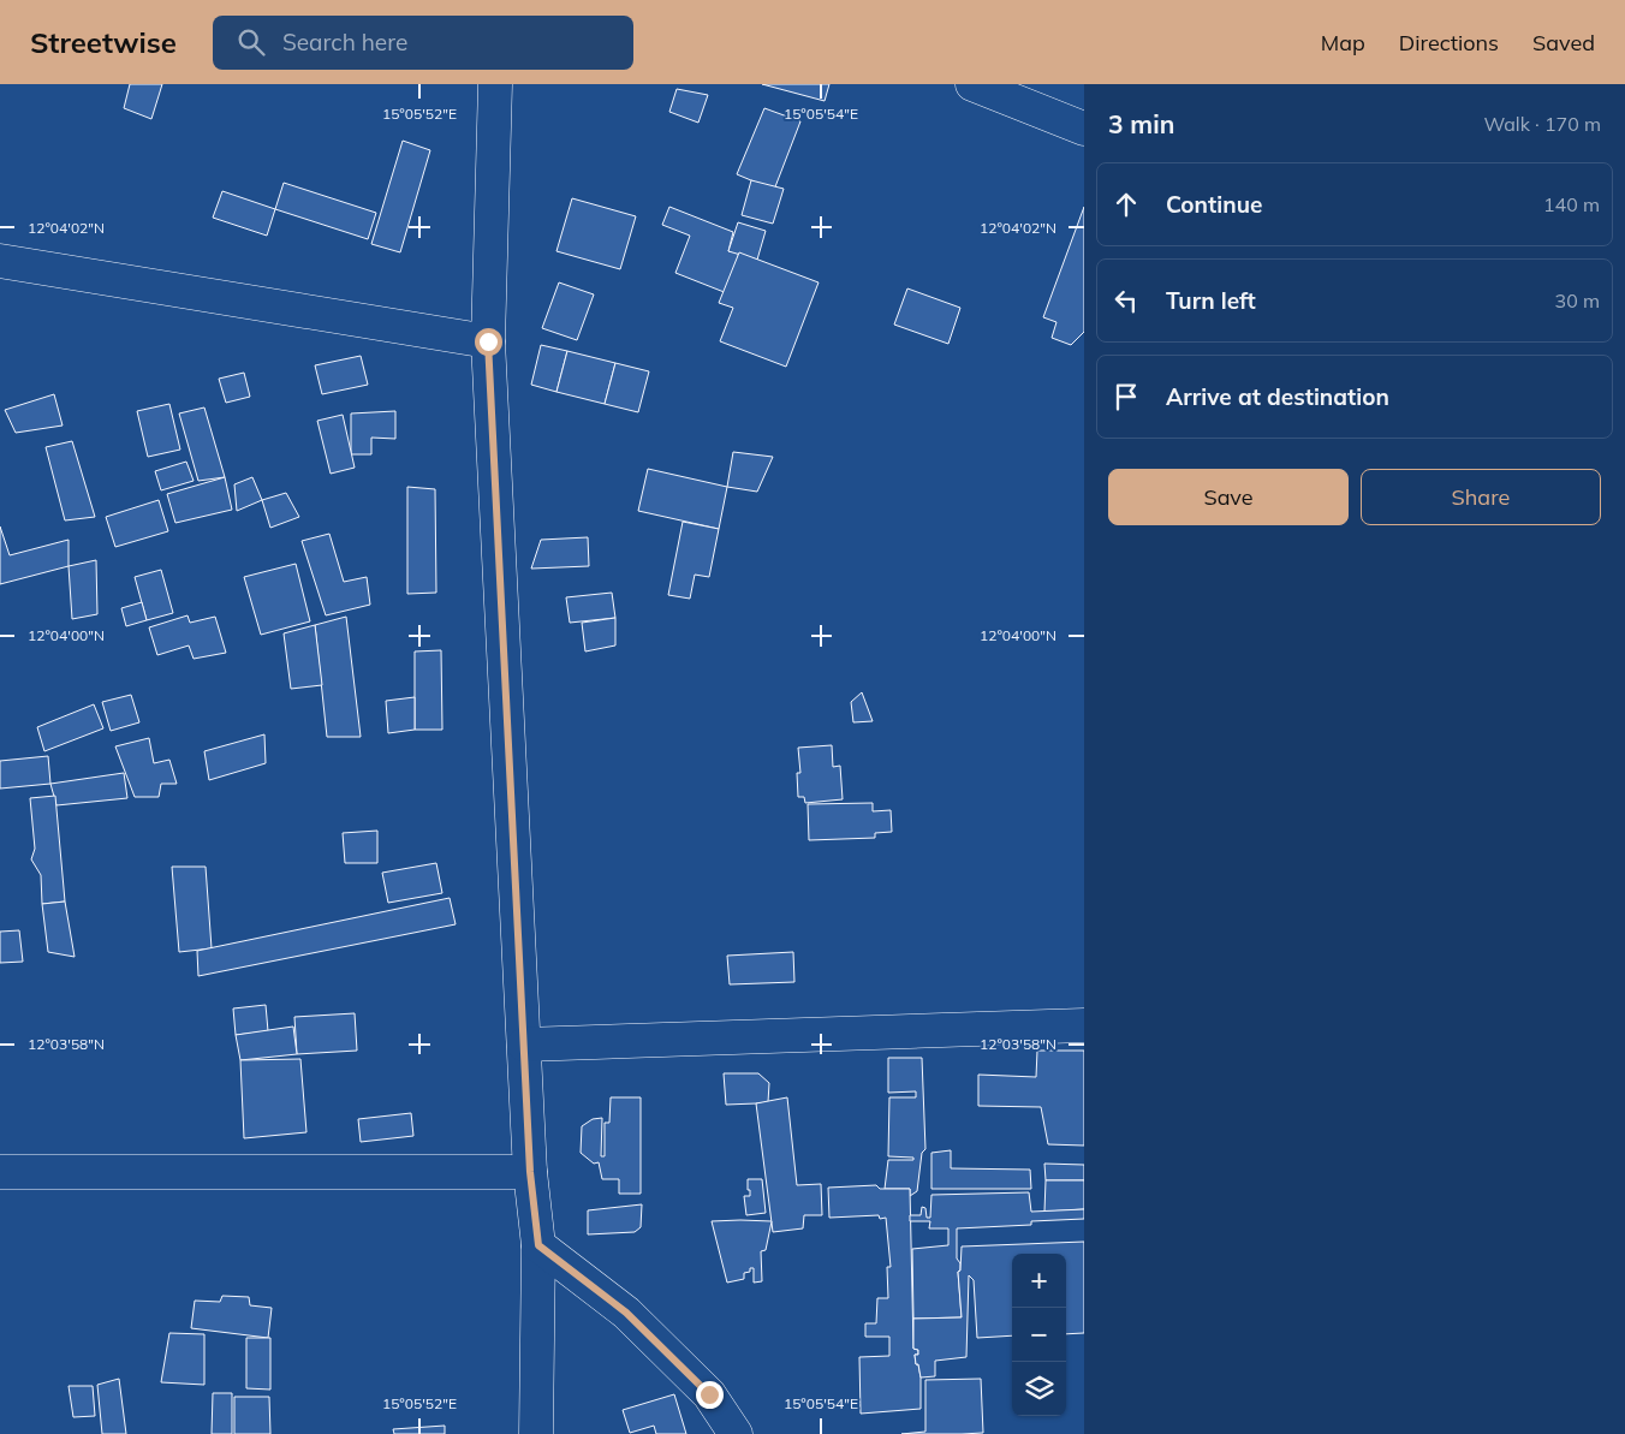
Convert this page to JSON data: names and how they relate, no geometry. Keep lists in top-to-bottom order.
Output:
{
  "page": {
    "header": "Streetwise",
    "search": "Search here",
    "nav": ["Map", "Directions", "Saved"],
    "heading": ["3 min", "Walk · 170 m"],
    "list": [
      ["Continue", "140 m"],
      ["Turn left", "30 m"],
      "Arrive at destination"
    ],
    "buttons": ["Save", "Share"],
    "map_buttons": ["+", "−"]
  },
  "coordinates": [
    "15°05'52\"E",
    "15°05'54\"E",
    "12°04'02\"N",
    "12°04'00\"N",
    "12°03'58\"N"
  ]
}
